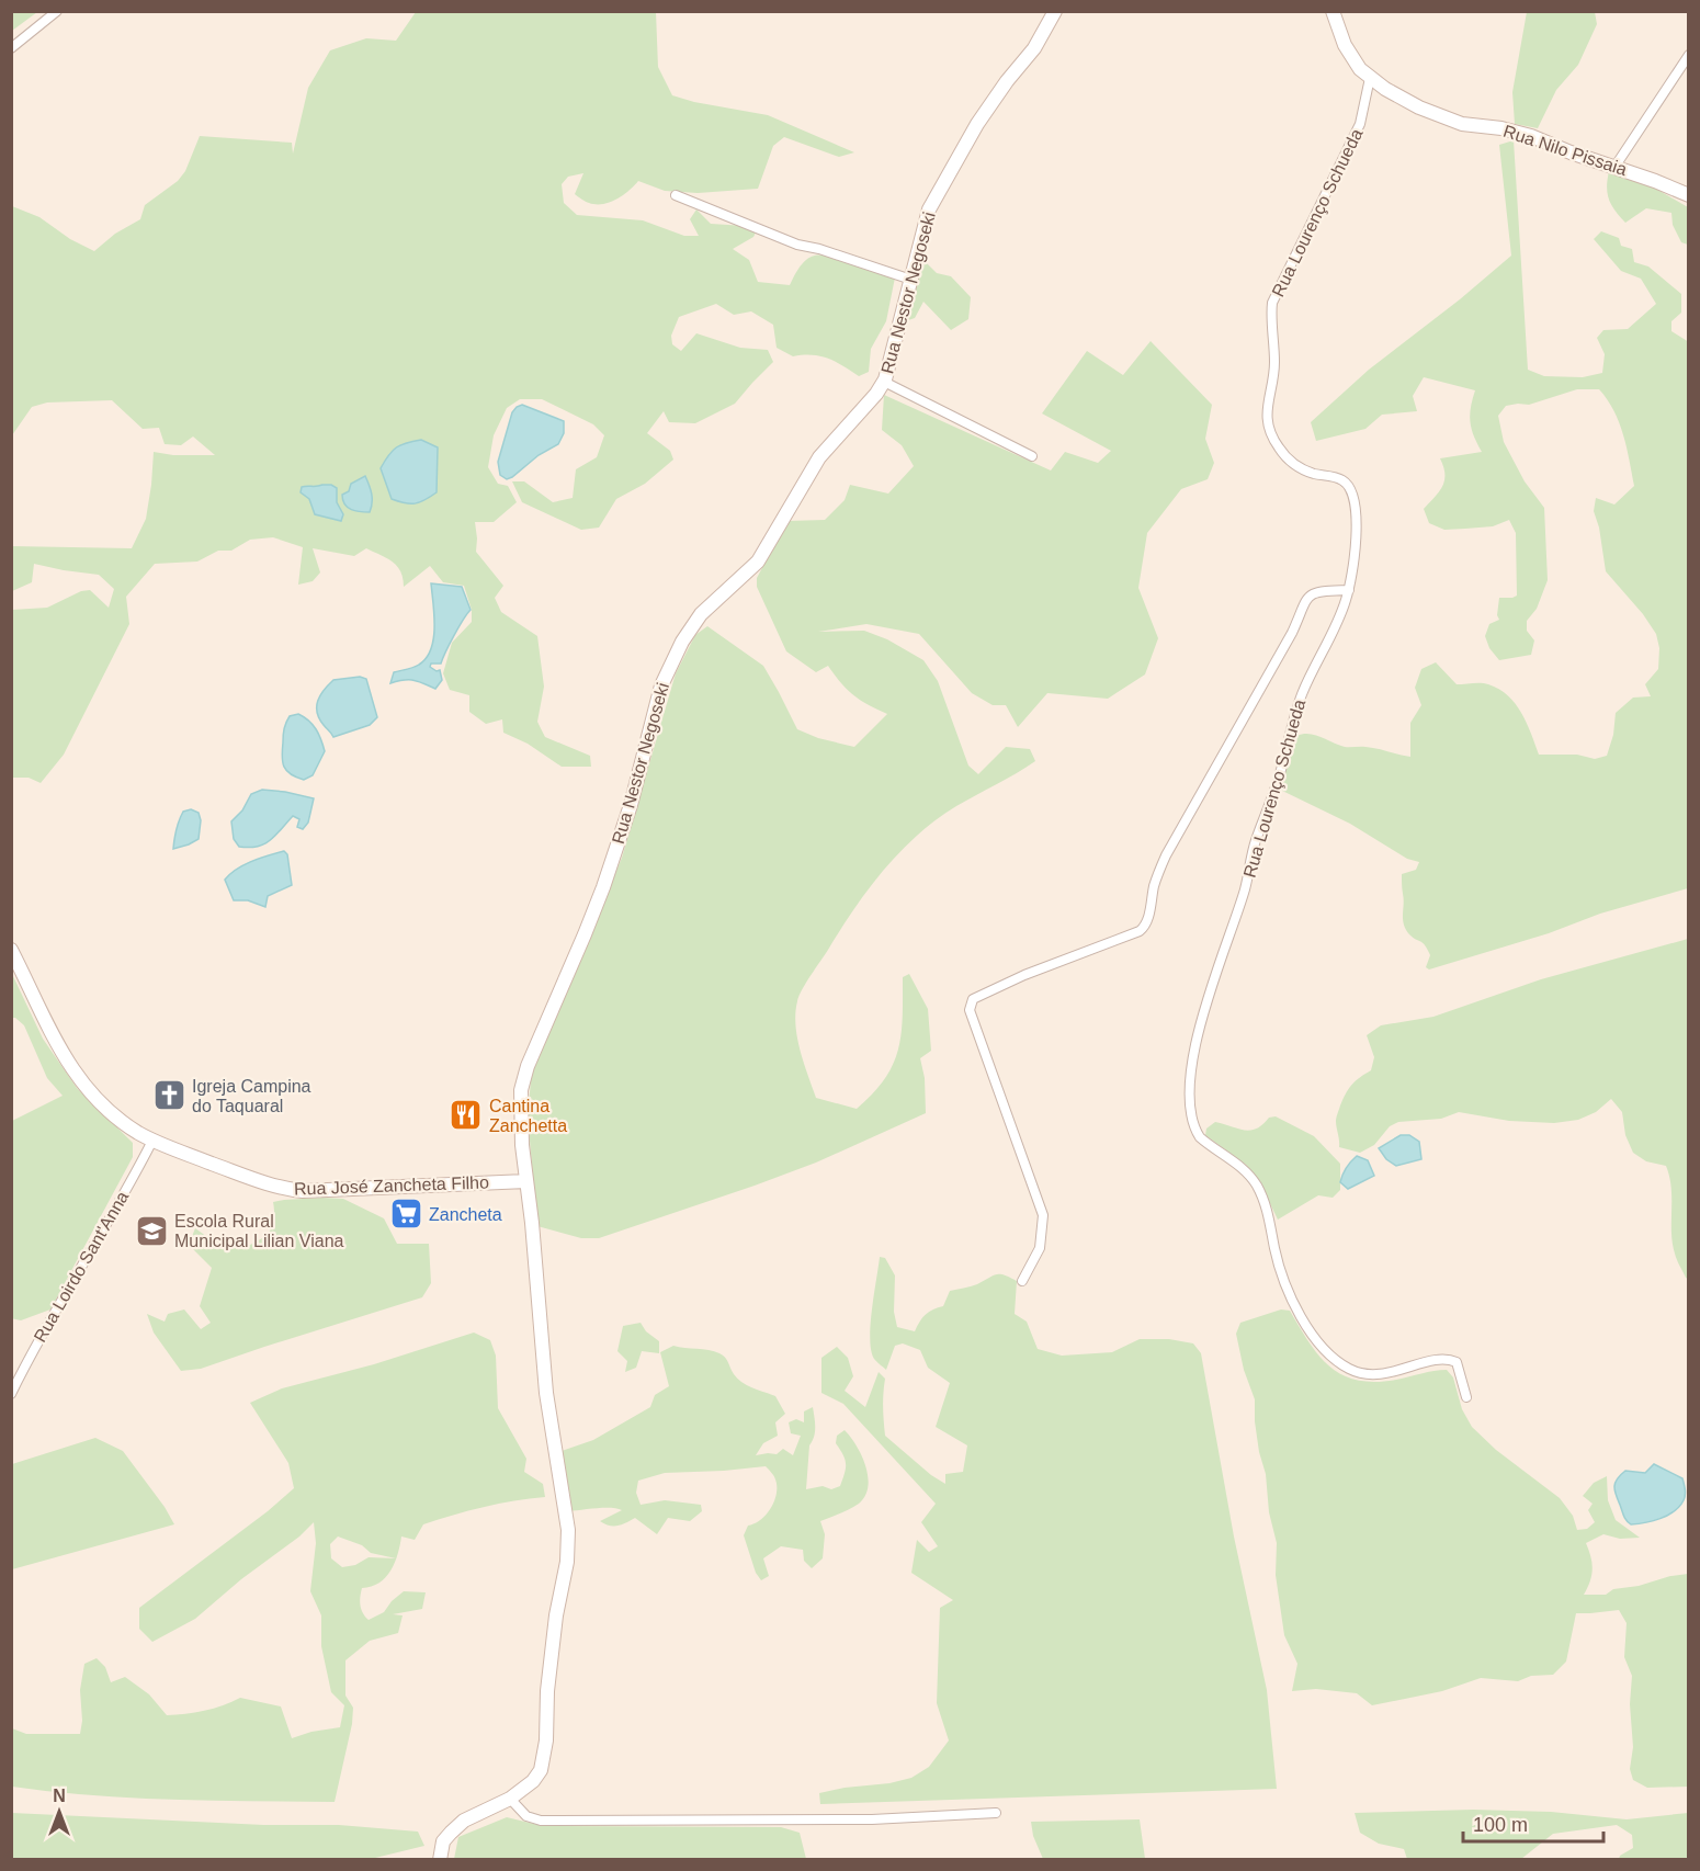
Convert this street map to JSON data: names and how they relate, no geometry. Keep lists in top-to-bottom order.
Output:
{
  "streets": {
    "street": [
      "Rua Nilo Pissaia",
      "Rua Lourenço Schueda",
      "Rua Nestor Negoseki",
      "Rua José Zancheta Filho",
      "Rua Loirdo Sant'Anna"
    ]
  },
  "crossings": [
    ["Rua Nilo Pissaia", "Rua Lourenço Schueda"],
    ["Rua Nestor Negoseki", "Rua José Zancheta Filho"],
    ["Rua José Zancheta Filho", "Rua Loirdo Sant'Anna"]
  ],
  "places": {
    "church": ["Igreja Campina do Taquaral"],
    "restaurant": ["Cantina Zanchetta"],
    "supermarket": ["Zancheta"],
    "school or university": ["Escola Rural Municipal Lilian Viana"]
  },
  "scale_bar": "100 m",
  "north": "top"
}
